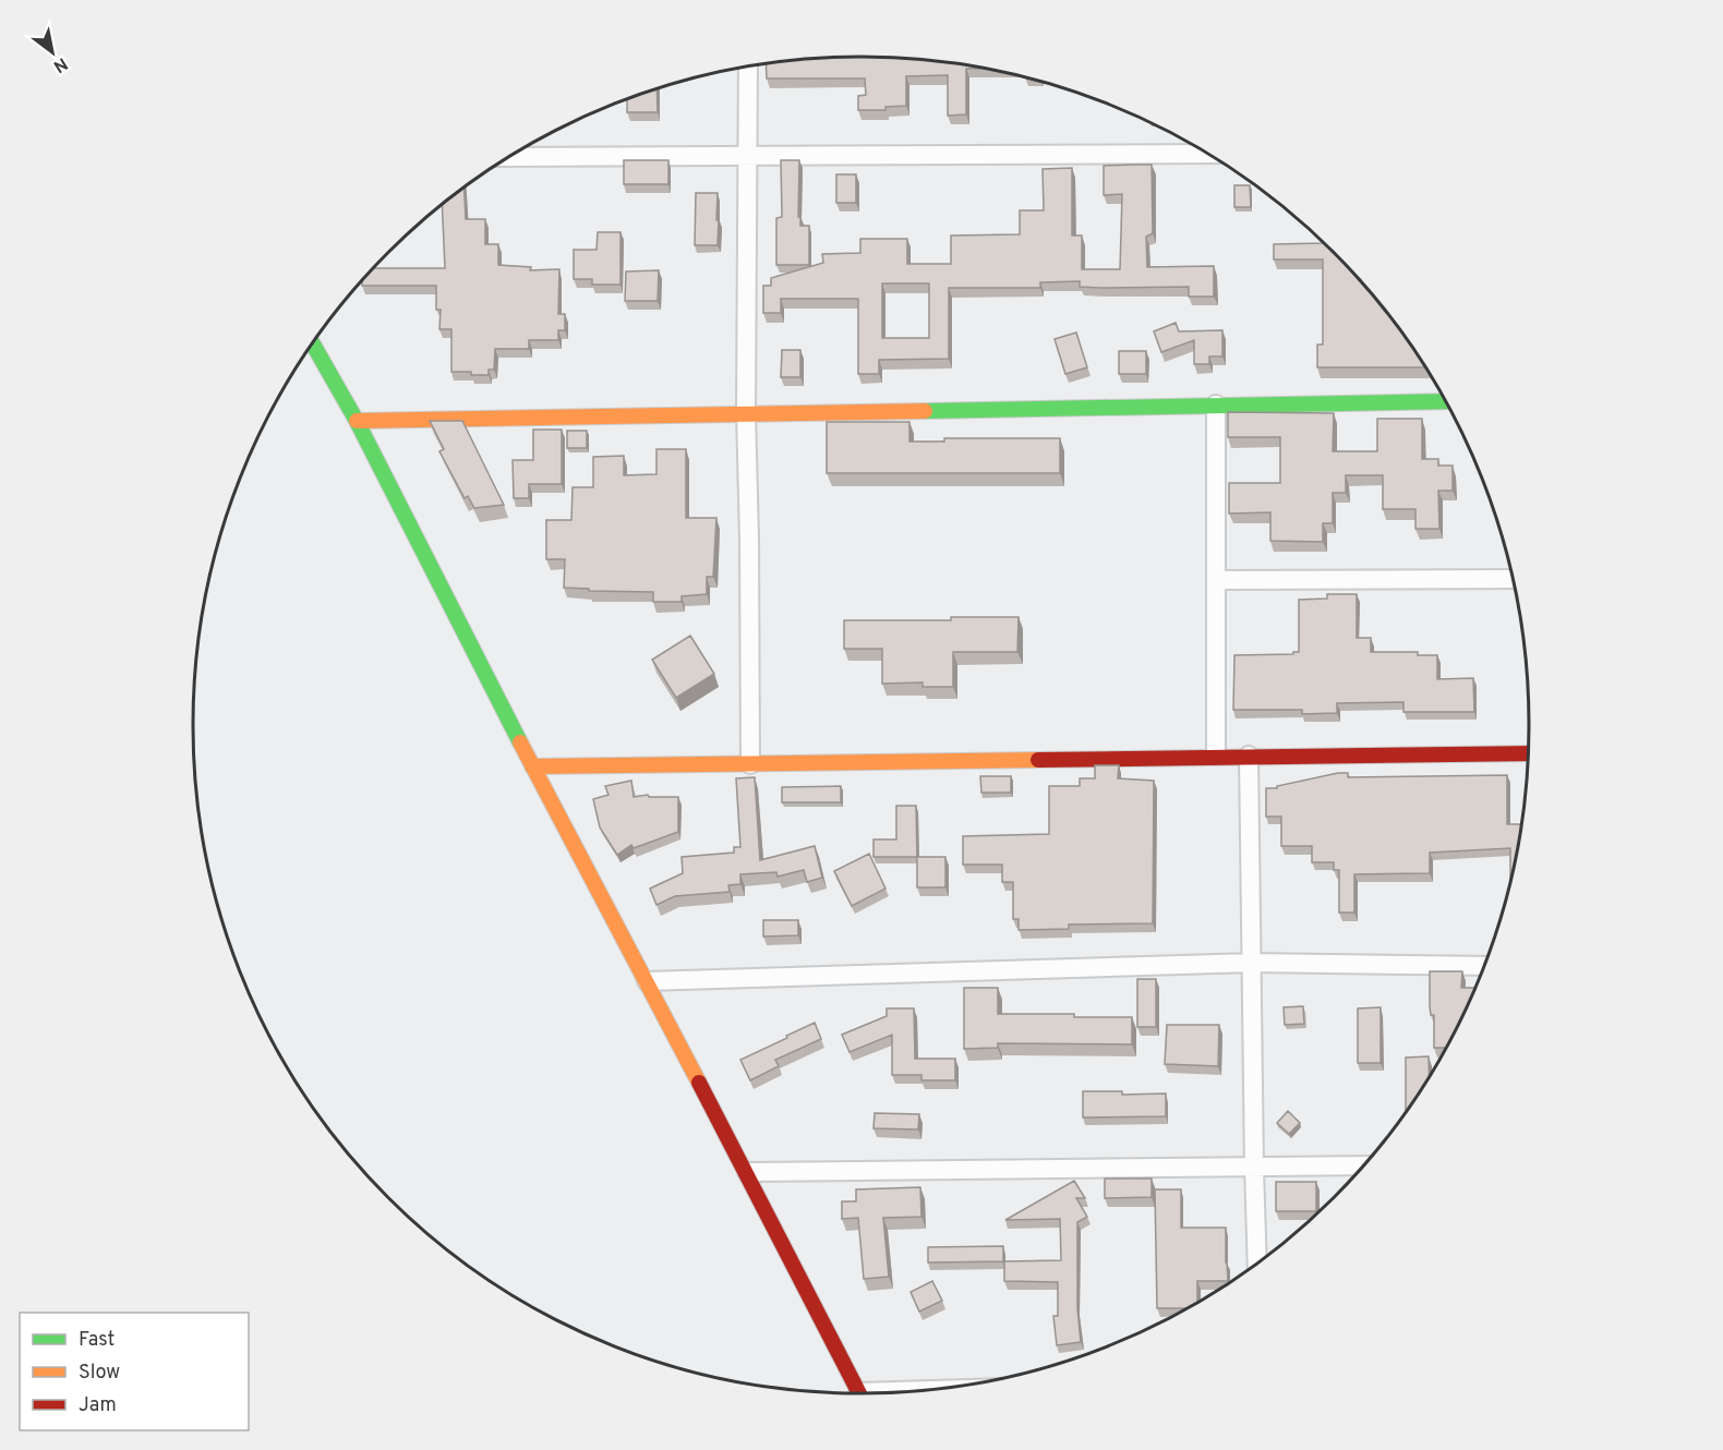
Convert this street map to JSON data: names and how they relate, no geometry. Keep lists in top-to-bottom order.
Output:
{
  "legend": ["Fast", "Slow", "Jam"],
  "north": "bottom right"
}
